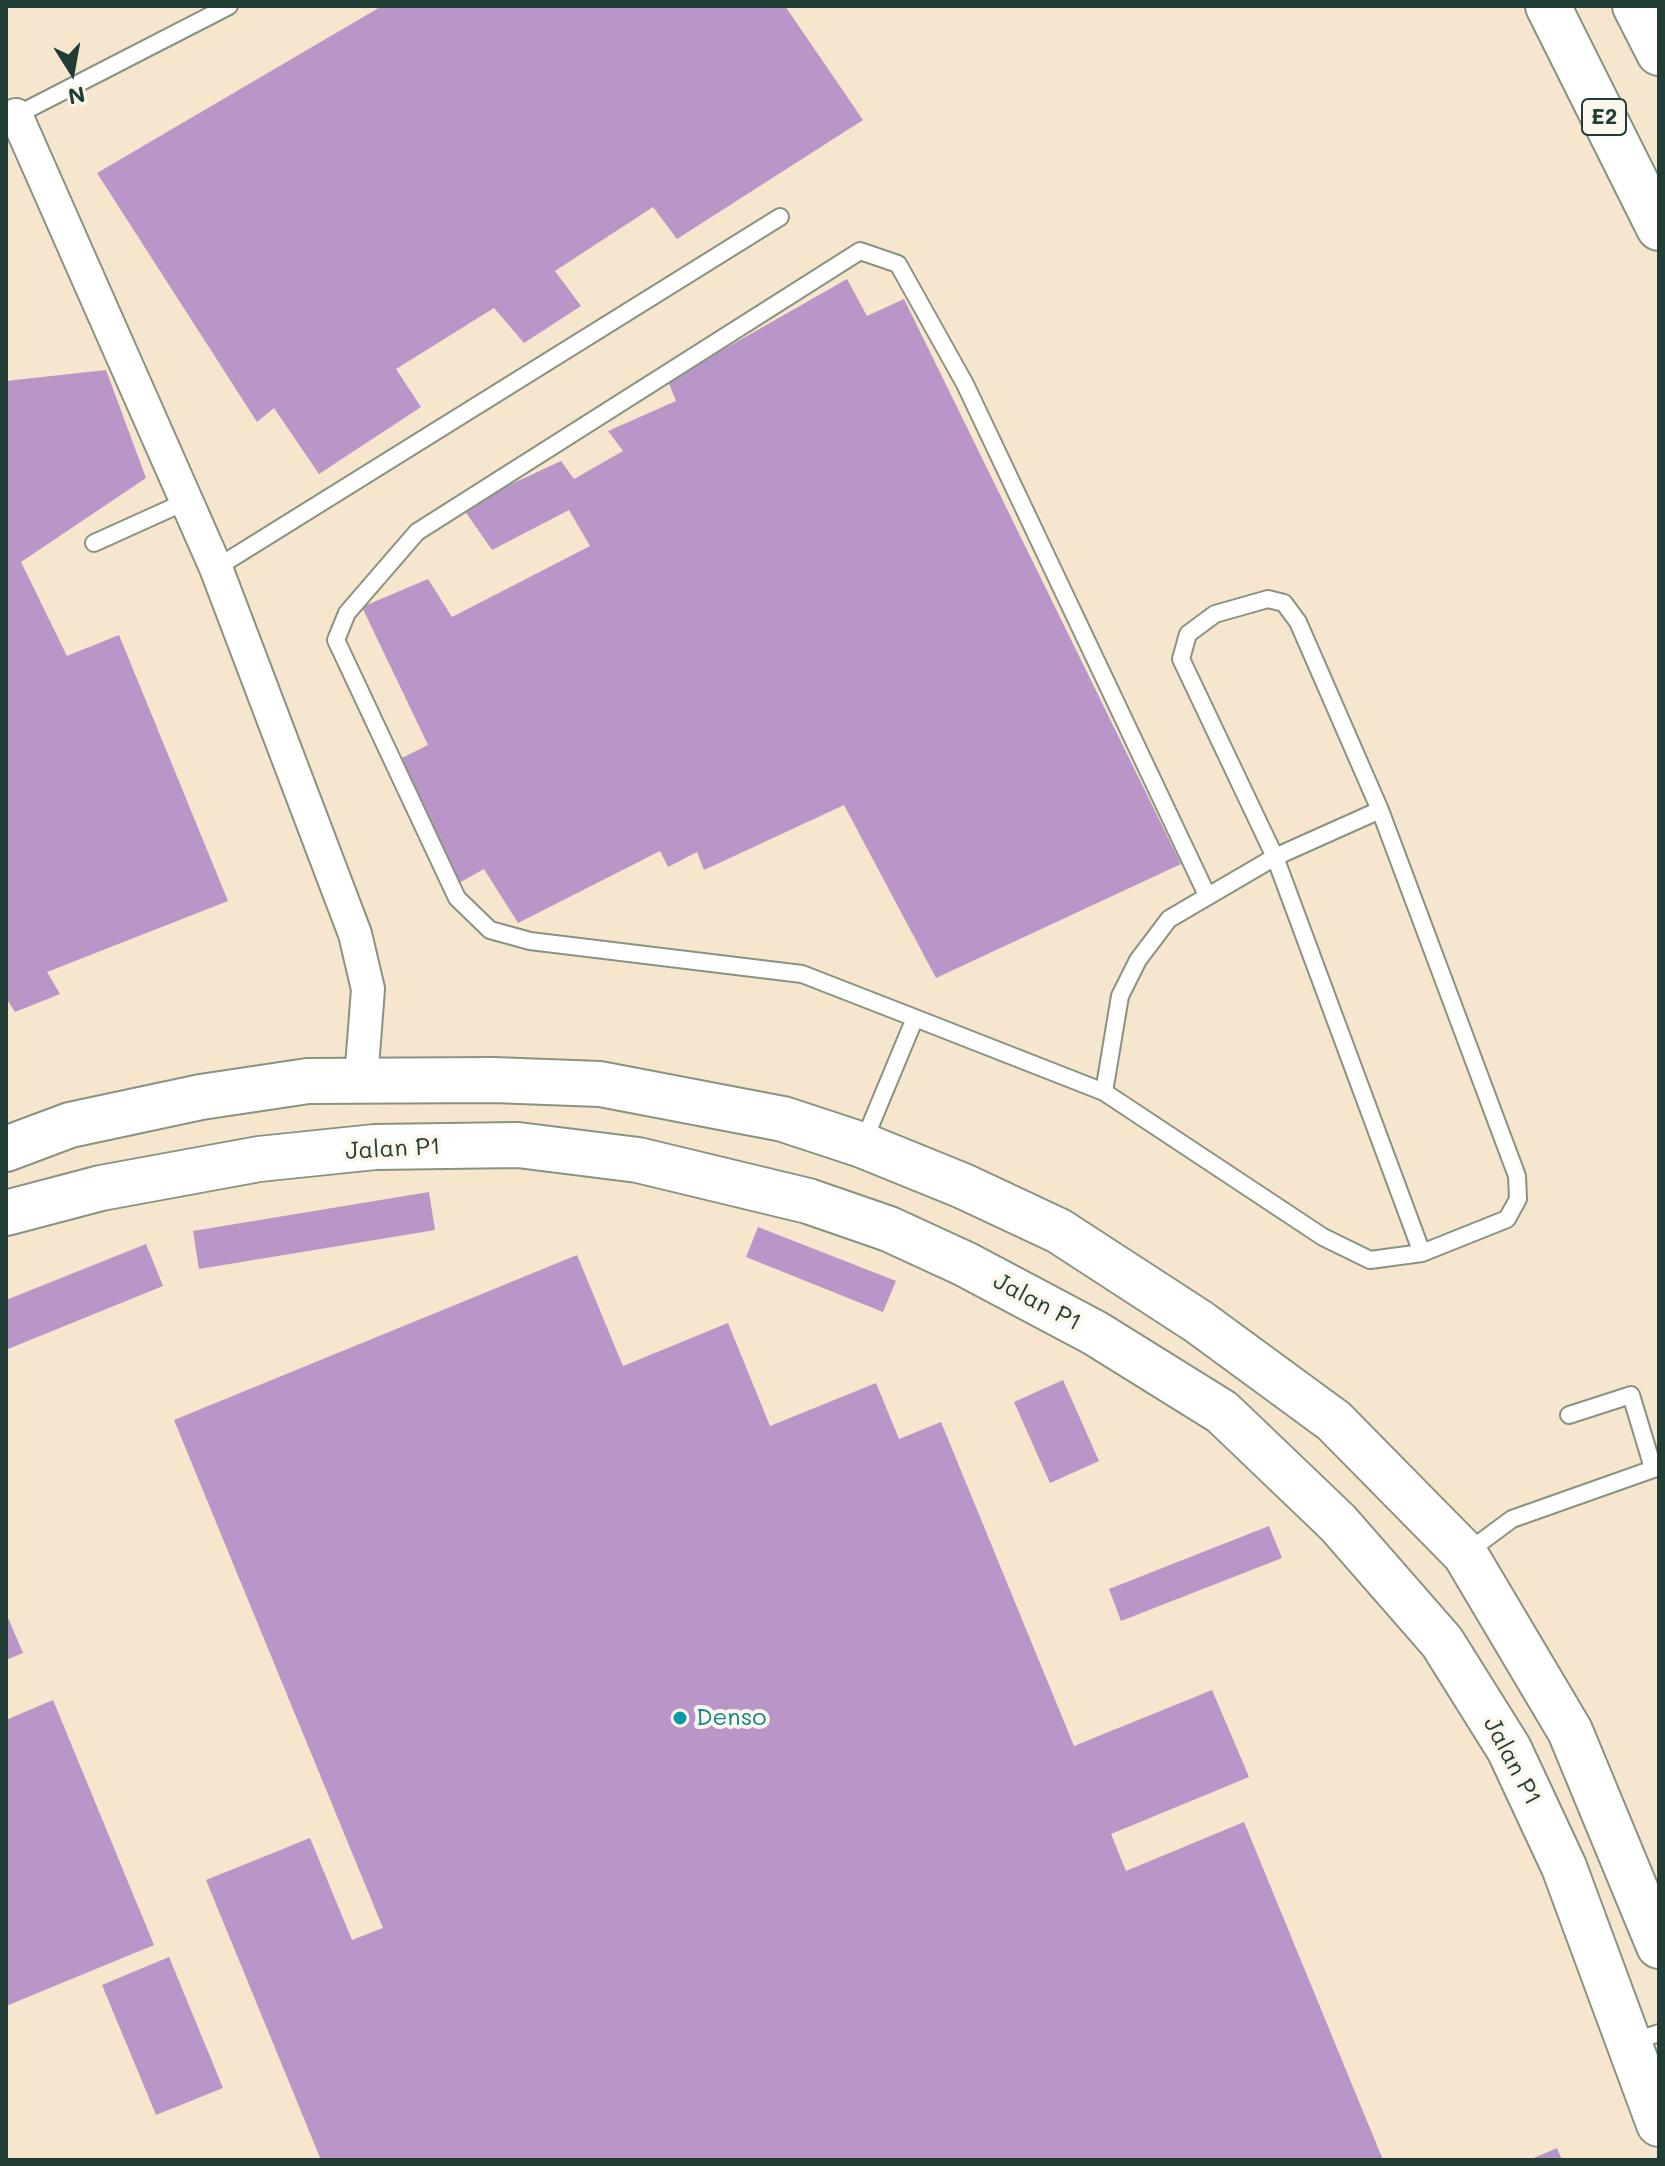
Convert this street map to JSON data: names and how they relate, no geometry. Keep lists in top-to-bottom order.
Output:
{
  "streets": {
    "main road": ["E2", "Jalan P1"]
  },
  "places": ["Denso"],
  "north": "bottom"
}
